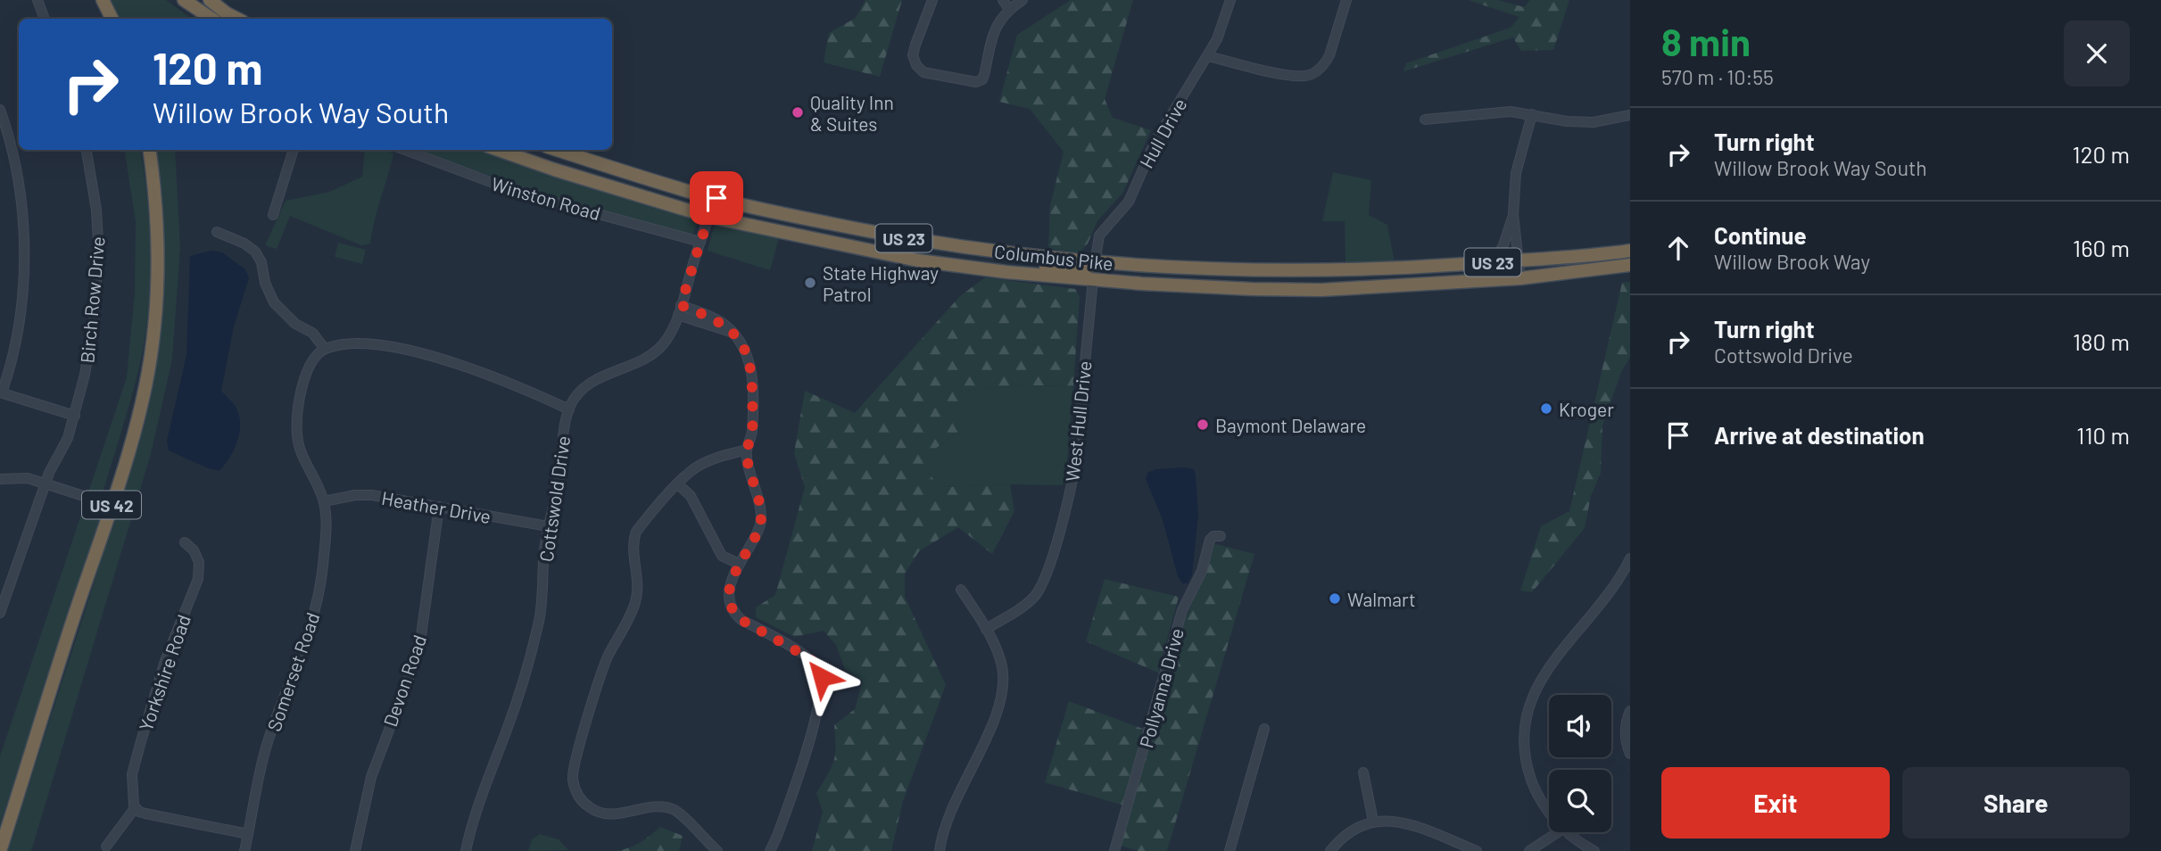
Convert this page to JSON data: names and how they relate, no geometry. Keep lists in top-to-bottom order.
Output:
{
  "streets": {
    "highway": ["US 23", "Columbus Pike", "US 42"],
    "street": [
      "Hull Drive",
      "Winston Road",
      "Birch Row Drive",
      "West Hull Drive",
      "Cottswold Drive",
      "Heather Drive",
      "Somerset Road",
      "Yorkshire Road",
      "Devon Road",
      "Pollyanna Drive"
    ]
  },
  "crossings": [
    ["Hull Drive", "Columbus Pike"],
    ["Winston Road", "Cottswold Drive"],
    ["Columbus Pike", "West Hull Drive"],
    ["Columbus Pike", "Cottswold Drive"],
    ["Cottswold Drive", "Heather Drive"],
    ["Heather Drive", "Somerset Road"],
    ["Heather Drive", "Devon Road"]
  ],
  "places": [
    "Quality Inn & Suites",
    "State Highway Patrol",
    "Kroger",
    "Baymont Delaware",
    "Walmart"
  ],
  "page": {
    "heading": ["8 min", "570 m · 10:55"],
    "turn": ["120 m", "Willow Brook Way South"],
    "list": [
      {
        "name": "Turn right",
        "note": "Willow Brook Way South",
        "value": "120 m"
      },
      {
        "name": "Continue",
        "note": "Willow Brook Way",
        "value": "160 m"
      },
      {
        "name": "Turn right",
        "note": "Cottswold Drive",
        "value": "180 m"
      },
      {
        "name": "Arrive at destination",
        "value": "110 m"
      }
    ],
    "buttons": ["Exit", "Share"]
  }
}
